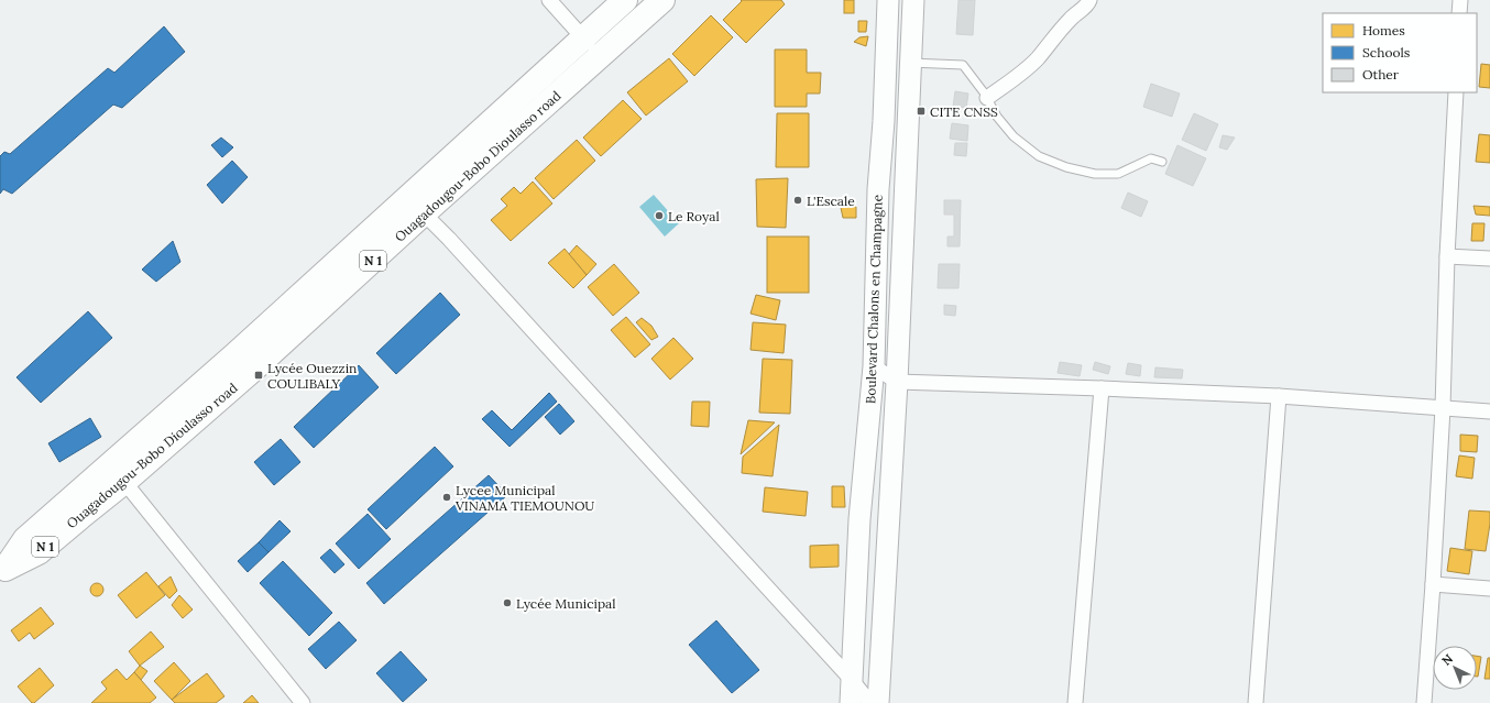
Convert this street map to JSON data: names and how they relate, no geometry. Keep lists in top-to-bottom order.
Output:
{
  "streets": {
    "highway": ["Ouagadougou-Bobo Dioulasso road", "N 1"],
    "main road": ["Boulevard Chalons en Champagne"]
  },
  "places": {
    "transit": ["CITE CNSS", "Lycée Ouezzin COULIBALY"],
    "other": [
      "L'Escale",
      "Le Royal",
      "Lycee Municipal VINAMA TIEMOUNOU",
      "Lycée Municipal"
    ]
  },
  "legend": ["Homes", "Schools", "Other"],
  "north": "top left"
}
